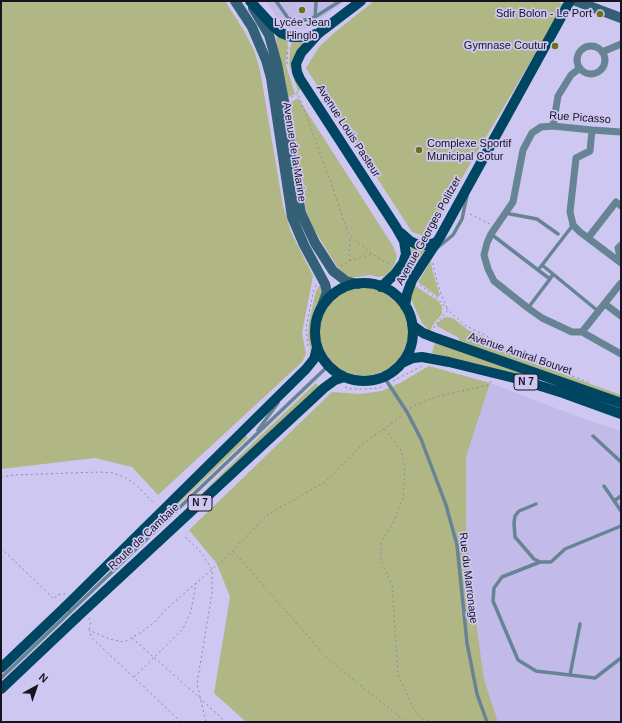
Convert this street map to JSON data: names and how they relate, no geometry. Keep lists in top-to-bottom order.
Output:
{
  "streets": {
    "main road": [
      "Avenue Louis Pasteur",
      "Avenue de la Marine",
      "Avenue Georges Politzer",
      "Avenue Amiral Bouvet",
      "N 7",
      "Route de Cambaie"
    ],
    "street": ["Rue Picasso"],
    "lane": ["Rue du Marronage"]
  },
  "crossings": [
    ["Avenue de la Marine", "Avenue Georges Politzer"],
    ["Avenue de la Marine", "Avenue Amiral Bouvet"],
    ["Avenue de la Marine", "Route de Cambaie"],
    ["Avenue de la Marine", "Rue du Marronage"],
    ["Avenue Georges Politzer", "Avenue Amiral Bouvet"],
    ["Avenue Georges Politzer", "Route de Cambaie"],
    ["Avenue Georges Politzer", "Rue du Marronage"],
    ["Avenue Amiral Bouvet", "Route de Cambaie"],
    ["Avenue Amiral Bouvet", "Rue du Marronage"],
    ["Route de Cambaie", "Rue du Marronage"]
  ],
  "places": [
    "Lycée Jean Hinglo",
    "Sdir Bolon - Le Port",
    "Gymnase Coutur",
    "Complexe Sportif Municipal Cotur"
  ],
  "north": "top right"
}
